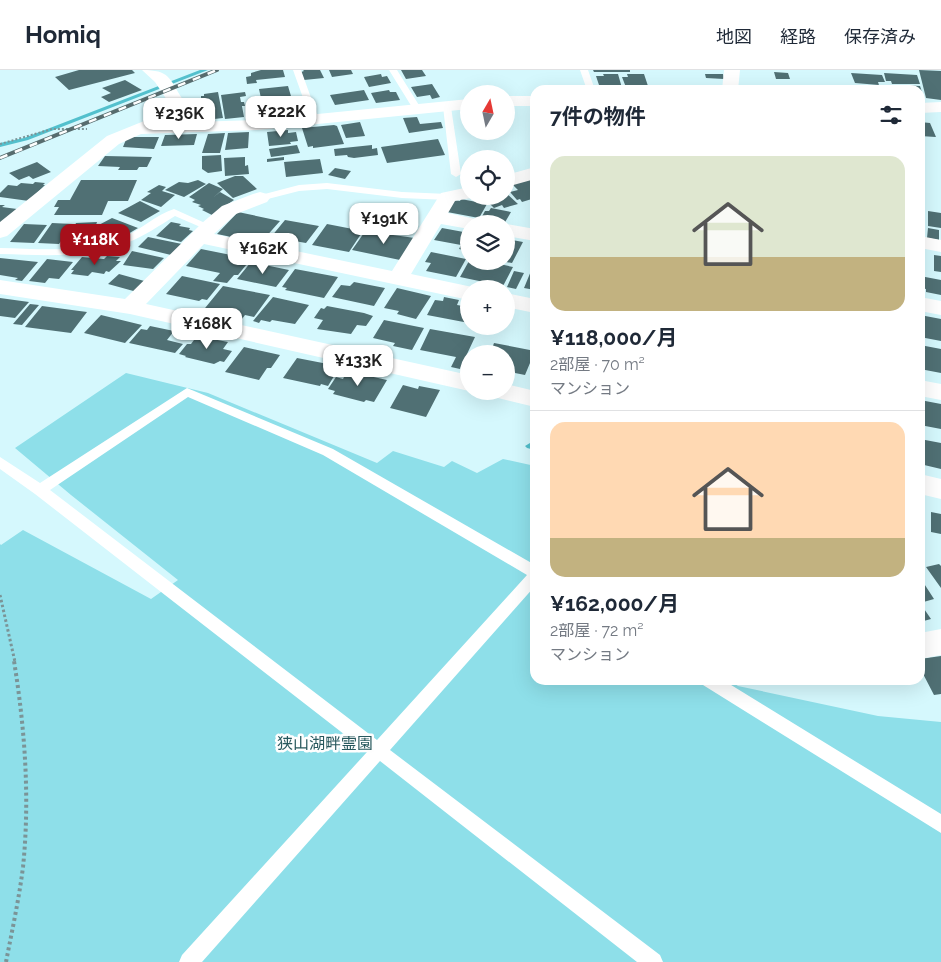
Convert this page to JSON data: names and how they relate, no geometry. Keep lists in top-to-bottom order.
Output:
{
  "parks": ["狭山湖畔霊園"],
  "north": "top",
  "page": {
    "header": "Homiq",
    "nav": ["地図", "経路", "保存済み"],
    "map_buttons": ["+", "−"],
    "heading": "7件の物件",
    "price": [
      "¥222K",
      "¥236K",
      "¥191K",
      "¥118K",
      "¥162K",
      "¥168K",
      "¥133K"
    ],
    "list": [
      {
        "name": "¥118,000/月",
        "note": "2部屋 · 70 m² · マンション"
      },
      {
        "name": "¥162,000/月",
        "note": "2部屋 · 72 m² · マンション"
      }
    ]
  }
}
